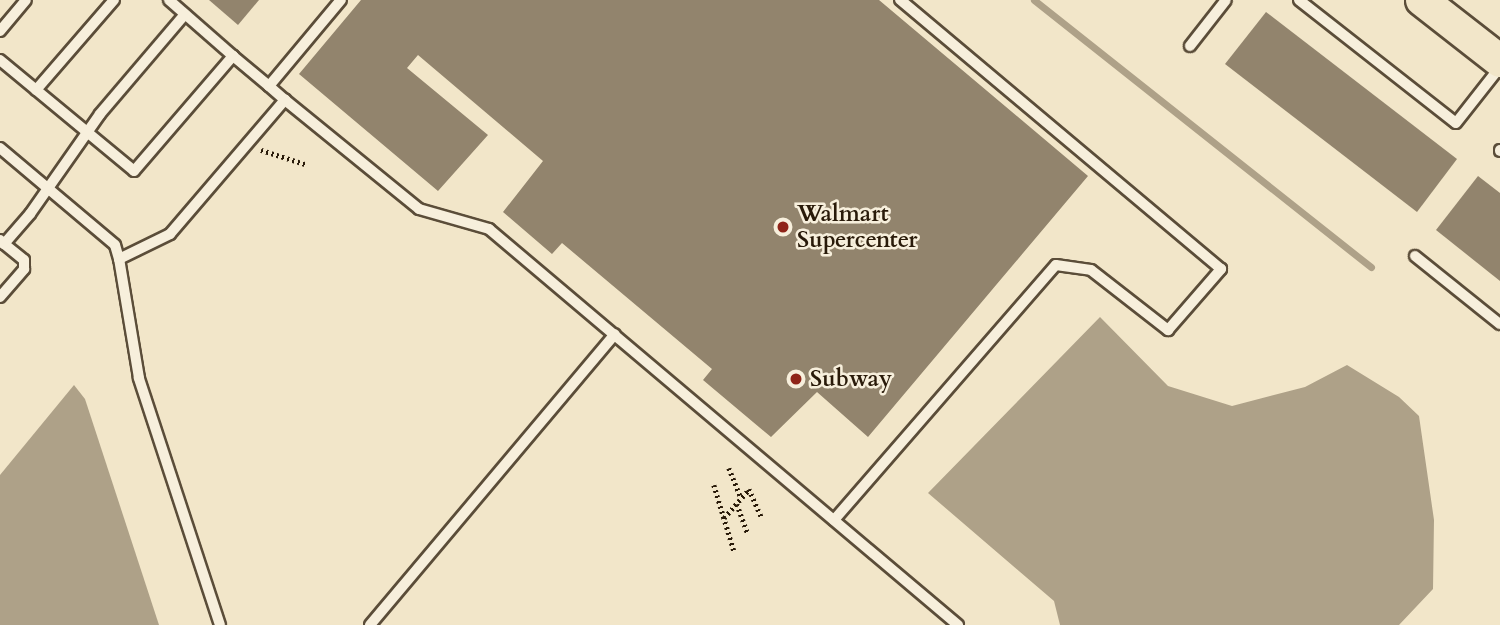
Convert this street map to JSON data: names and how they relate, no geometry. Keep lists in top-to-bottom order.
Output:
{
  "places": ["Walmart Supercenter", "Subway"]
}
